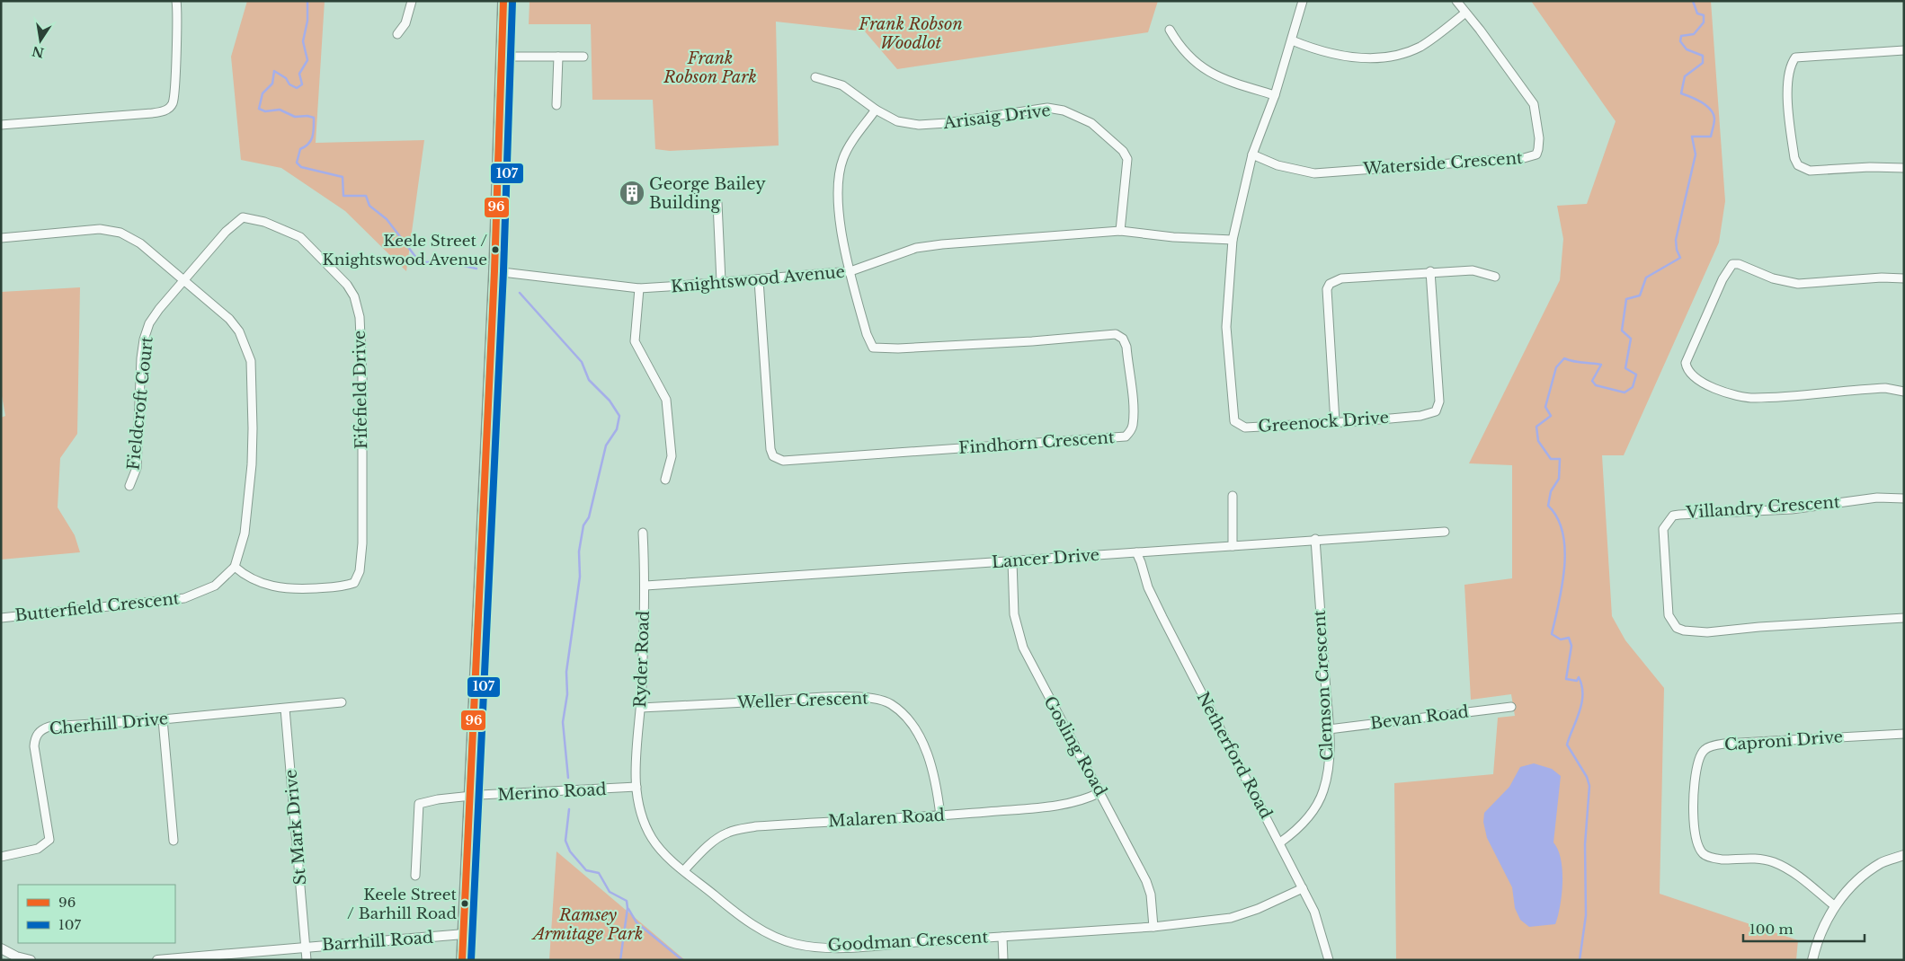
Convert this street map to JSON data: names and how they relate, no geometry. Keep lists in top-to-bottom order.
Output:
{
  "streets": {
    "street": [
      "Arisaig Drive",
      "Waterside Crescent",
      "Knightswood Avenue",
      "Fifefield Drive",
      "Fieldcroft Court",
      "Greenock Drive",
      "Findhorn Crescent",
      "Villandry Crescent",
      "Lancer Drive",
      "Butterfield Crescent",
      "Ryder Road",
      "Clemson Crescent",
      "Weller Crescent",
      "Bevan Road",
      "Cherhill Drive",
      "Caproni Drive",
      "Gosling Road",
      "Netherford Road",
      "Merino Road",
      "Malaren Road",
      "St Mark Drive",
      "Barrhill Road",
      "Goodman Crescent"
    ]
  },
  "crossings": [
    ["Arisaig Drive", "Knightswood Avenue"],
    ["Waterside Crescent", "Greenock Drive"],
    ["Knightswood Avenue", "Greenock Drive"],
    ["Knightswood Avenue", "Findhorn Crescent"],
    ["Fifefield Drive", "Fieldcroft Court"],
    ["Fifefield Drive", "Butterfield Crescent"],
    ["Fieldcroft Court", "Butterfield Crescent"],
    ["Lancer Drive", "Ryder Road"],
    ["Lancer Drive", "Clemson Crescent"],
    ["Lancer Drive", "Gosling Road"],
    ["Lancer Drive", "Netherford Road"],
    ["Ryder Road", "Weller Crescent"],
    ["Ryder Road", "Merino Road"],
    ["Ryder Road", "Goodman Crescent"],
    ["Clemson Crescent", "Bevan Road"],
    ["Clemson Crescent", "Netherford Road"],
    ["Weller Crescent", "Malaren Road"],
    ["Cherhill Drive", "St Mark Drive"],
    ["Gosling Road", "Malaren Road"],
    ["Gosling Road", "Goodman Crescent"],
    ["Netherford Road", "Goodman Crescent"],
    ["Merino Road", "Goodman Crescent"],
    ["Malaren Road", "Goodman Crescent"],
    ["St Mark Drive", "Barrhill Road"]
  ],
  "parks": ["Frank Robson Woodlot", "Frank Robson Park", "Ramsey Armitage Park"],
  "places": {
    "building": ["George Bailey Building"],
    "other": ["Keele Street / Knightswood Avenue", "Keele Street / Barhill Road"]
  },
  "lines": ["transit line 96", "transit line 107"],
  "legend": ["96", "107"],
  "scale_bar": "100 m",
  "north": "bottom"
}
